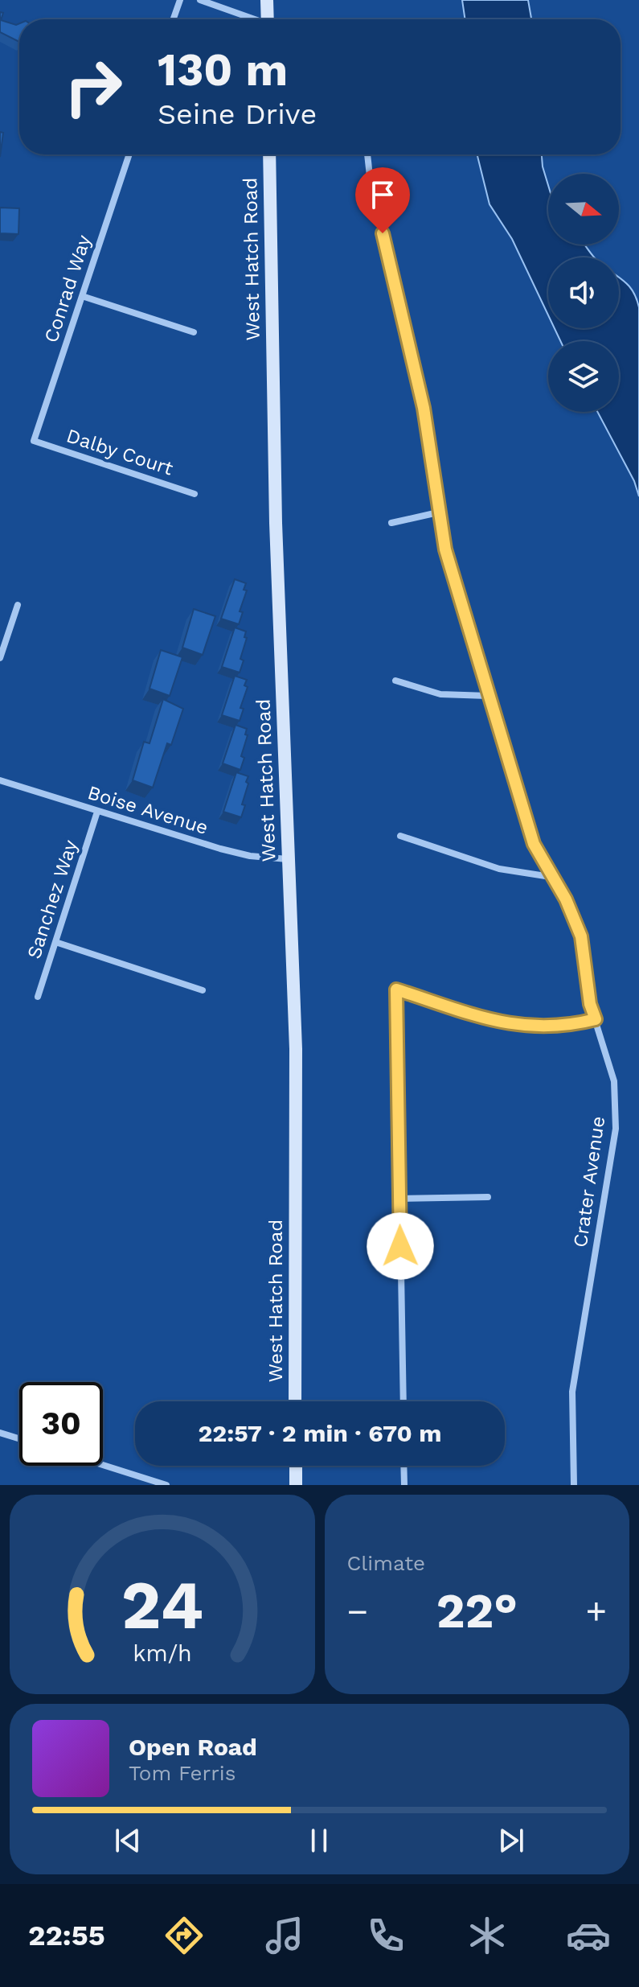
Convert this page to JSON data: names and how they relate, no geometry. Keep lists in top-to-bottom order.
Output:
{
  "streets": {
    "main road": ["West Hatch Road"],
    "street": [
      "Conrad Way",
      "Dalby Court",
      "Boise Avenue",
      "Sanchez Way",
      "Crater Avenue"
    ]
  },
  "crossings": [
    ["West Hatch Road", "Boise Avenue"],
    ["Conrad Way", "Dalby Court"],
    ["Boise Avenue", "Sanchez Way"]
  ],
  "north": "right",
  "page": {
    "turn": ["130 m", "Seine Drive"],
    "limit": "30",
    "trip": "22:57 · 2 min · 670 m",
    "tile": "Climate",
    "heat": ["−", "22°", "+"],
    "song": ["Open Road", "Tom Ferris"],
    "tabs": "22:55",
    "gauge": ["24", "km/h"]
  }
}
